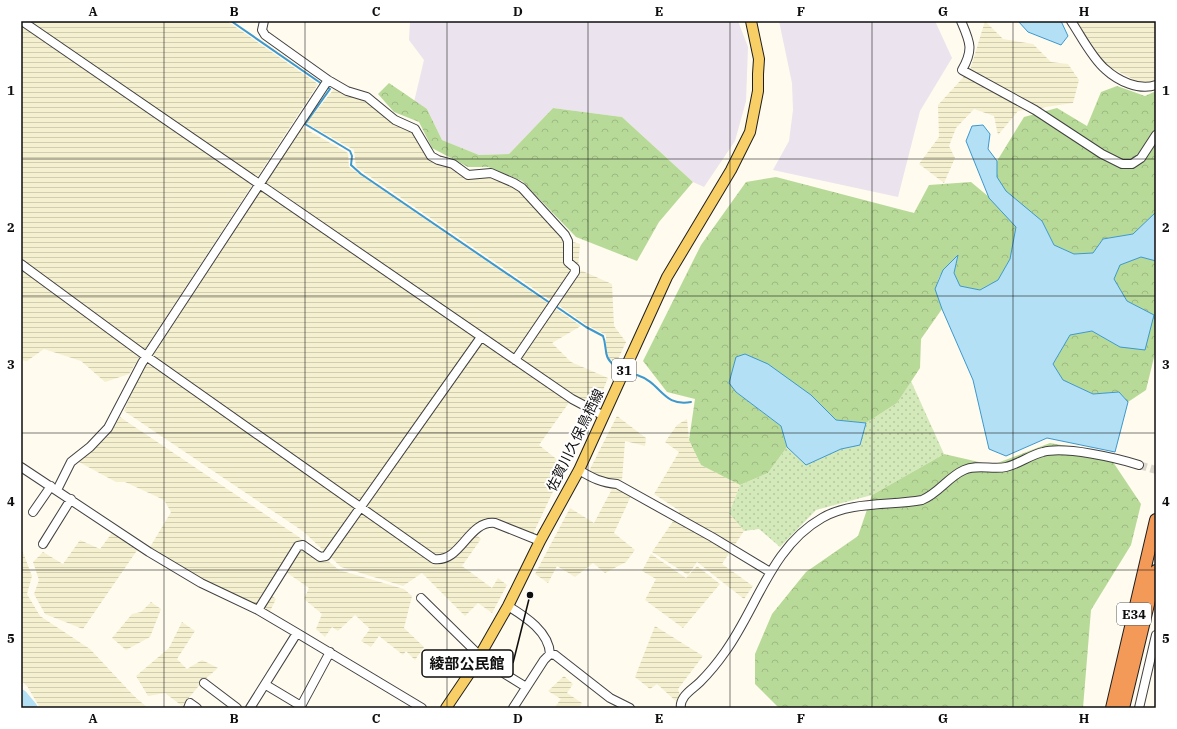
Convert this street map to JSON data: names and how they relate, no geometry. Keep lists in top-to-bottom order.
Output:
{
  "streets": {
    "highway": ["E34"],
    "main road": ["31", "佐賀川久保鳥栖線"]
  },
  "places": ["綾部公民館"],
  "grid": {
    "columns": [
      "A",
      "B",
      "C",
      "D",
      "E",
      "F",
      "G",
      "H"
    ],
    "rows": [
      "1",
      "2",
      "3",
      "4",
      "5"
    ]
  }
}
